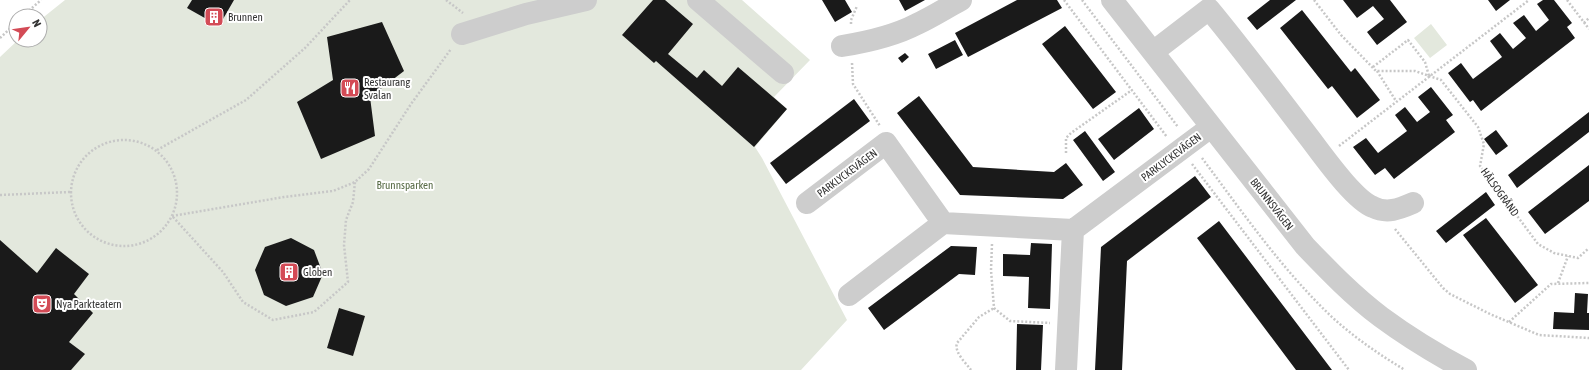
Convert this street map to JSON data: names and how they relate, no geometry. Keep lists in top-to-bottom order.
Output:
{
  "streets": {
    "street": ["PARKLYCKEVÄGEN", "BRUNNSVÄGEN"],
    "path": ["HÄLSOGRÄND"]
  },
  "crossings": [
    ["PARKLYCKEVÄGEN", "BRUNNSVÄGEN"]
  ],
  "parks": ["Brunnsparken"],
  "places": {
    "building": ["Brunnen", "Globen"],
    "restaurant": ["Restaurang Svalan"],
    "theatre": ["Nya Parkteatern"]
  },
  "north": "top right"
}
